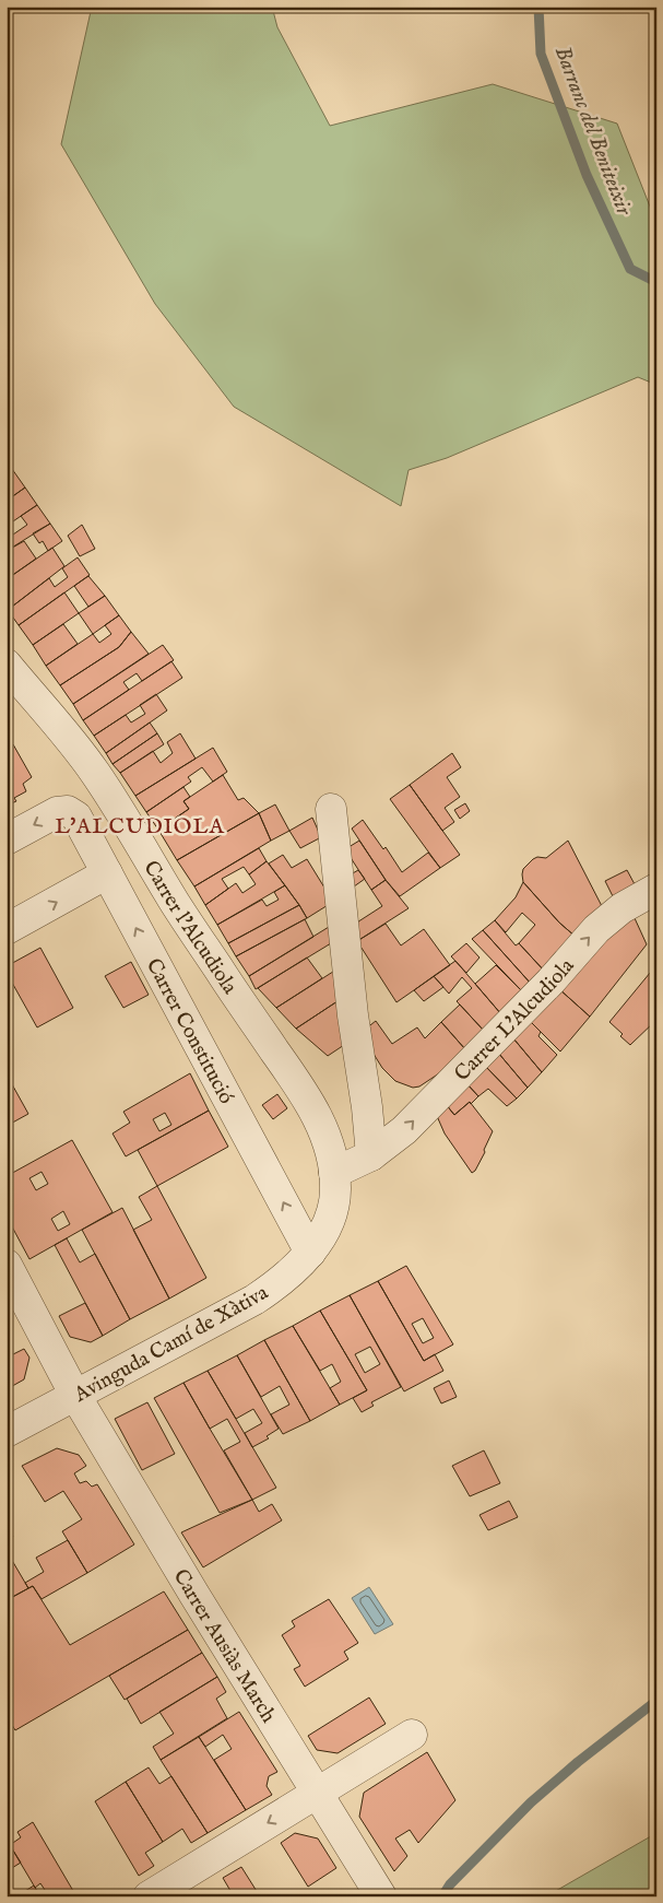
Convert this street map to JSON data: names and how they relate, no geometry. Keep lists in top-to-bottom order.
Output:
{
  "streets": {
    "street": [
      "Carrer l’Alcudiola",
      "Carrer L'Alcudiola",
      "Carrer Constitució",
      "Avinguda Camí de Xàtiva",
      "Carrer Ausiàs March"
    ]
  },
  "crossings": [
    ["Carrer l’Alcudiola", "Carrer L'Alcudiola"],
    ["Carrer l’Alcudiola", "Avinguda Camí de Xàtiva"],
    ["Carrer L'Alcudiola", "Avinguda Camí de Xàtiva"],
    ["Carrer Constitució", "Avinguda Camí de Xàtiva"],
    ["Avinguda Camí de Xàtiva", "Carrer Ausiàs March"]
  ],
  "one_way": ["Carrer L'Alcudiola", "Carrer Constitució"],
  "districts": ["L'ALCUDIOLA"],
  "water": ["Barranc del Beniteixir"]
}
